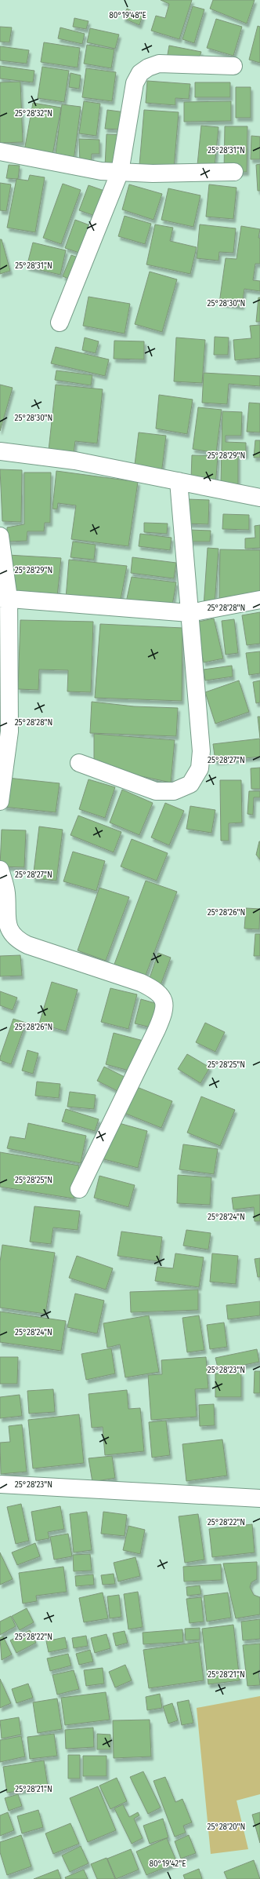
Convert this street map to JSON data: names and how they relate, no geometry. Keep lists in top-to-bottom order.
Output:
{
  "coordinates": [
    "80°19'48\"E",
    "25°28'32\"N",
    "25°28'31\"N",
    "25°28'30\"N",
    "25°28'29\"N",
    "25°28'28\"N",
    "25°28'27\"N",
    "25°28'26\"N",
    "25°28'25\"N",
    "25°28'24\"N",
    "25°28'23\"N",
    "25°28'22\"N",
    "25°28'21\"N",
    "25°28'20\"N",
    "80°19'42\"E"
  ]
}
